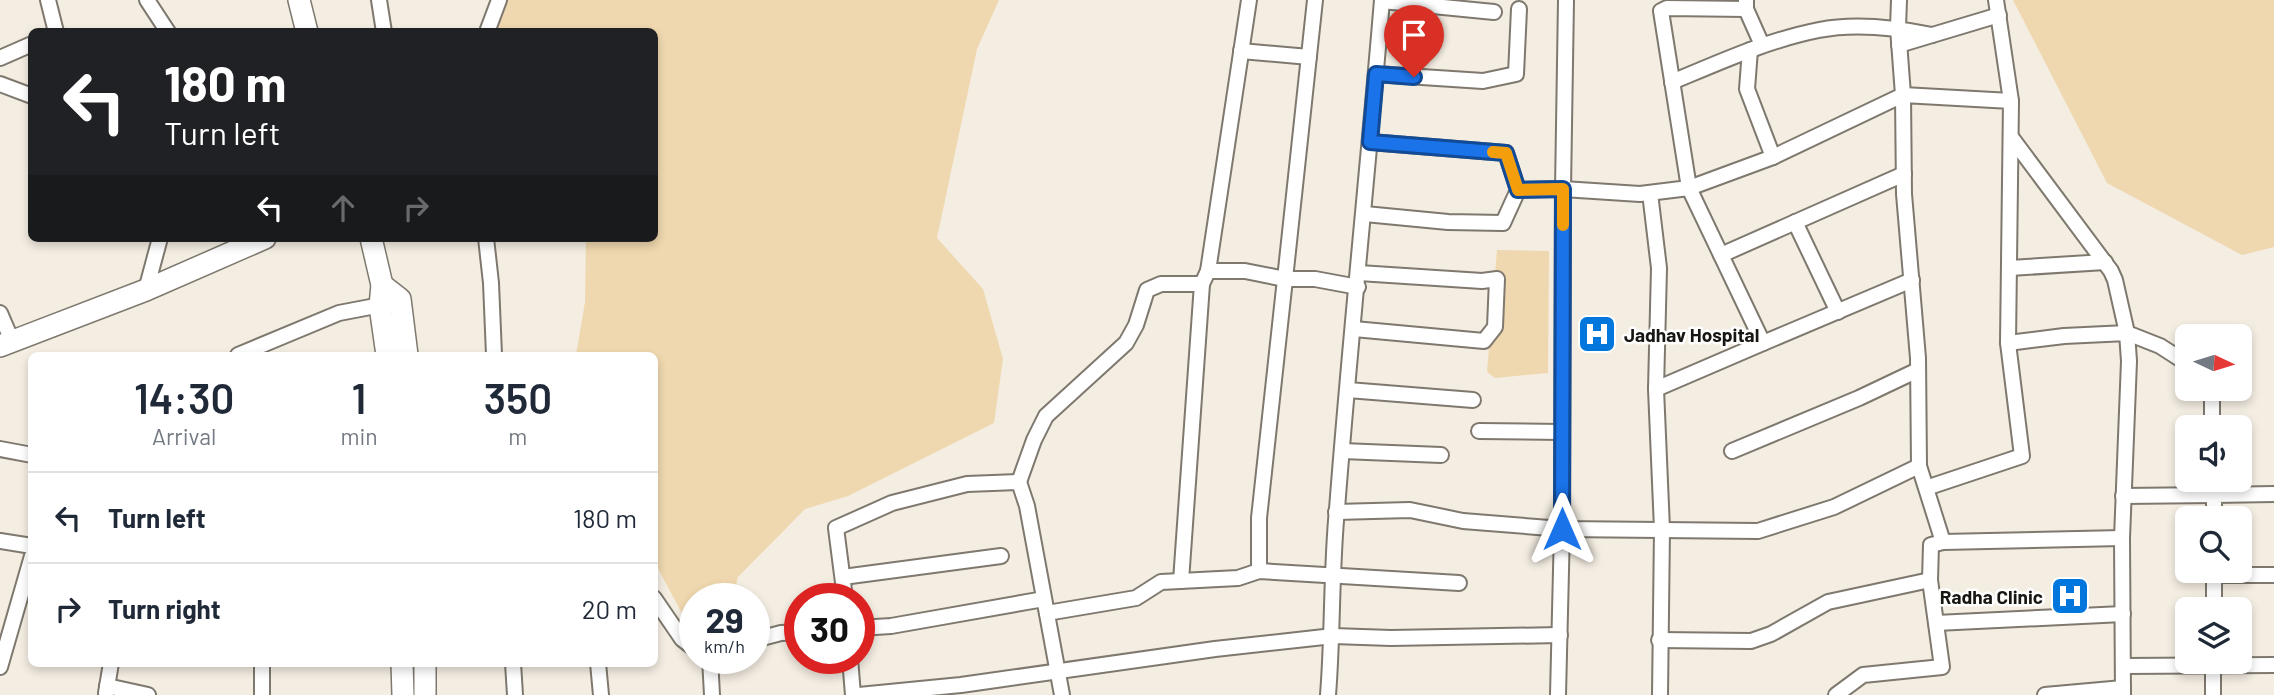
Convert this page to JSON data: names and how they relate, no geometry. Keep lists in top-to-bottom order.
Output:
{
  "places": {
    "hospital": ["Jadhav Hospital", "Radha Clinic"]
  },
  "north": "right",
  "page": {
    "turn": ["180 m", "Turn left"],
    "eta": [
      "14:30",
      "Arrival",
      "1",
      "min",
      "350",
      "m"
    ],
    "list": [
      {
        "name": "Turn left",
        "value": "180 m"
      },
      {
        "name": "Turn right",
        "value": "20 m"
      }
    ],
    "speed": "29 km/h",
    "limit": "30"
  }
}
